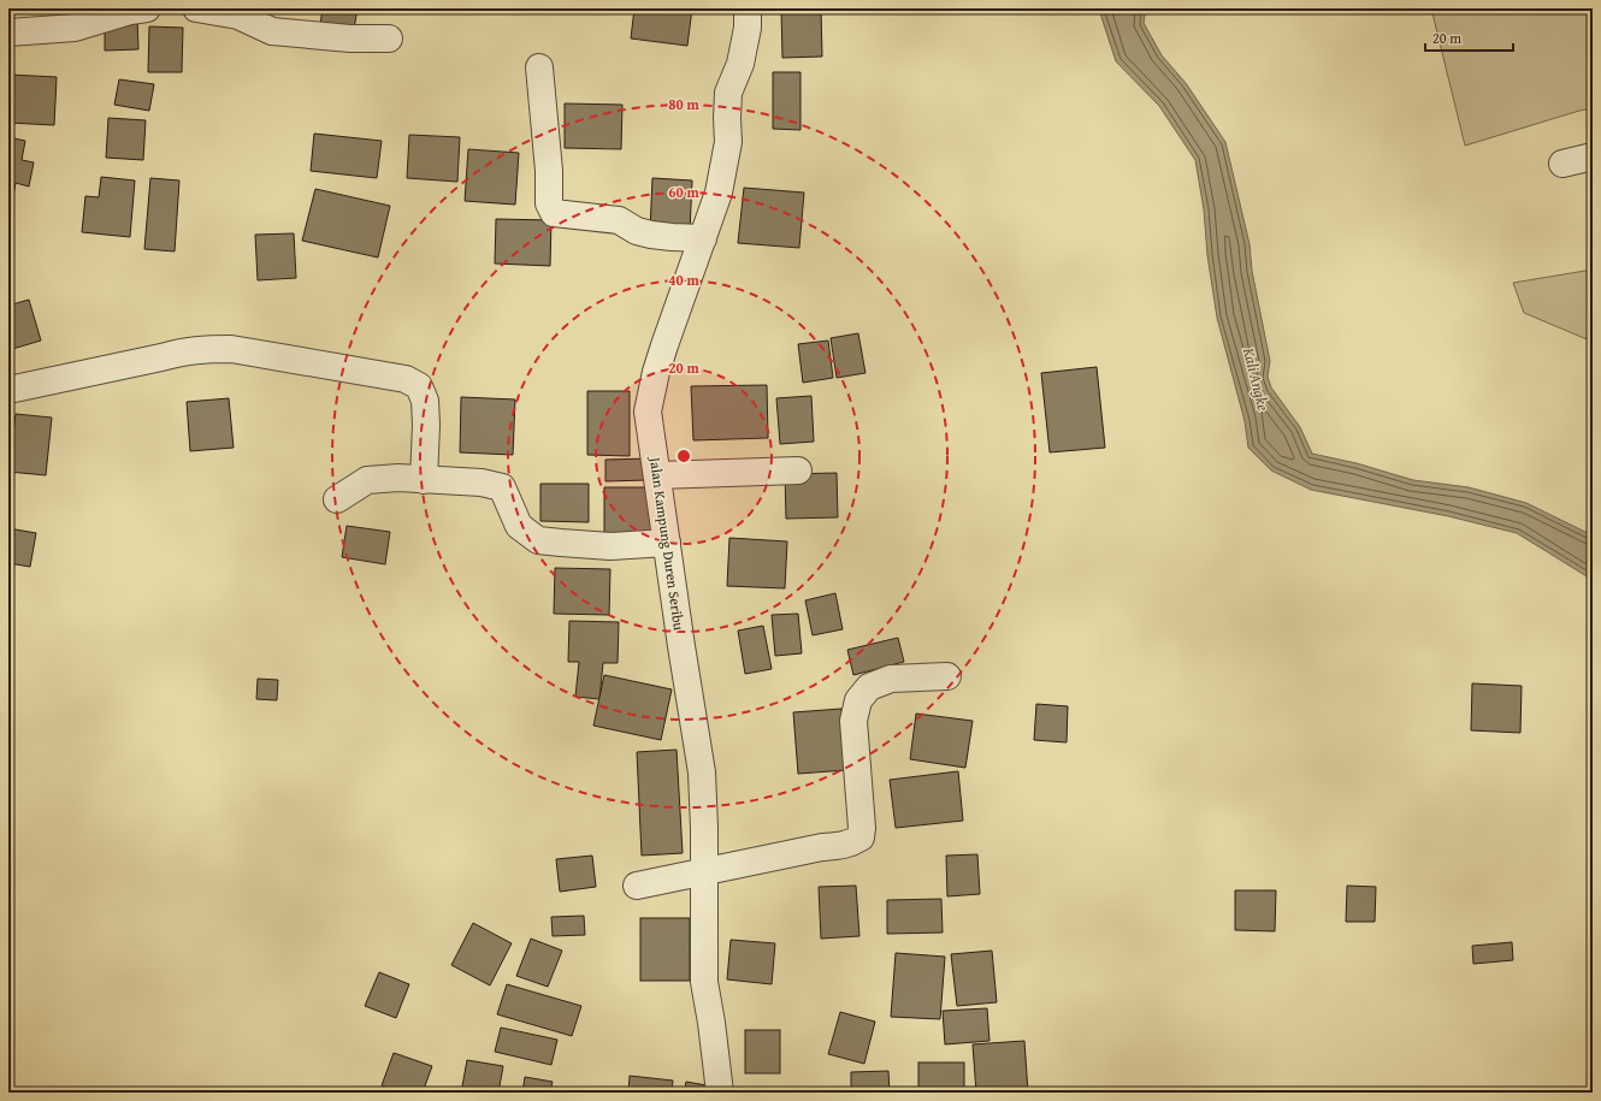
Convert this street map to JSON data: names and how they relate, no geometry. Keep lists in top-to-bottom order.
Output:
{
  "streets": {
    "street": ["Jalan Kampung Duren Seribu"]
  },
  "water": ["Kali Angke"],
  "scale_bar": "20 m",
  "rings": [
    "80 m",
    "60 m",
    "40 m",
    "20 m"
  ]
}
